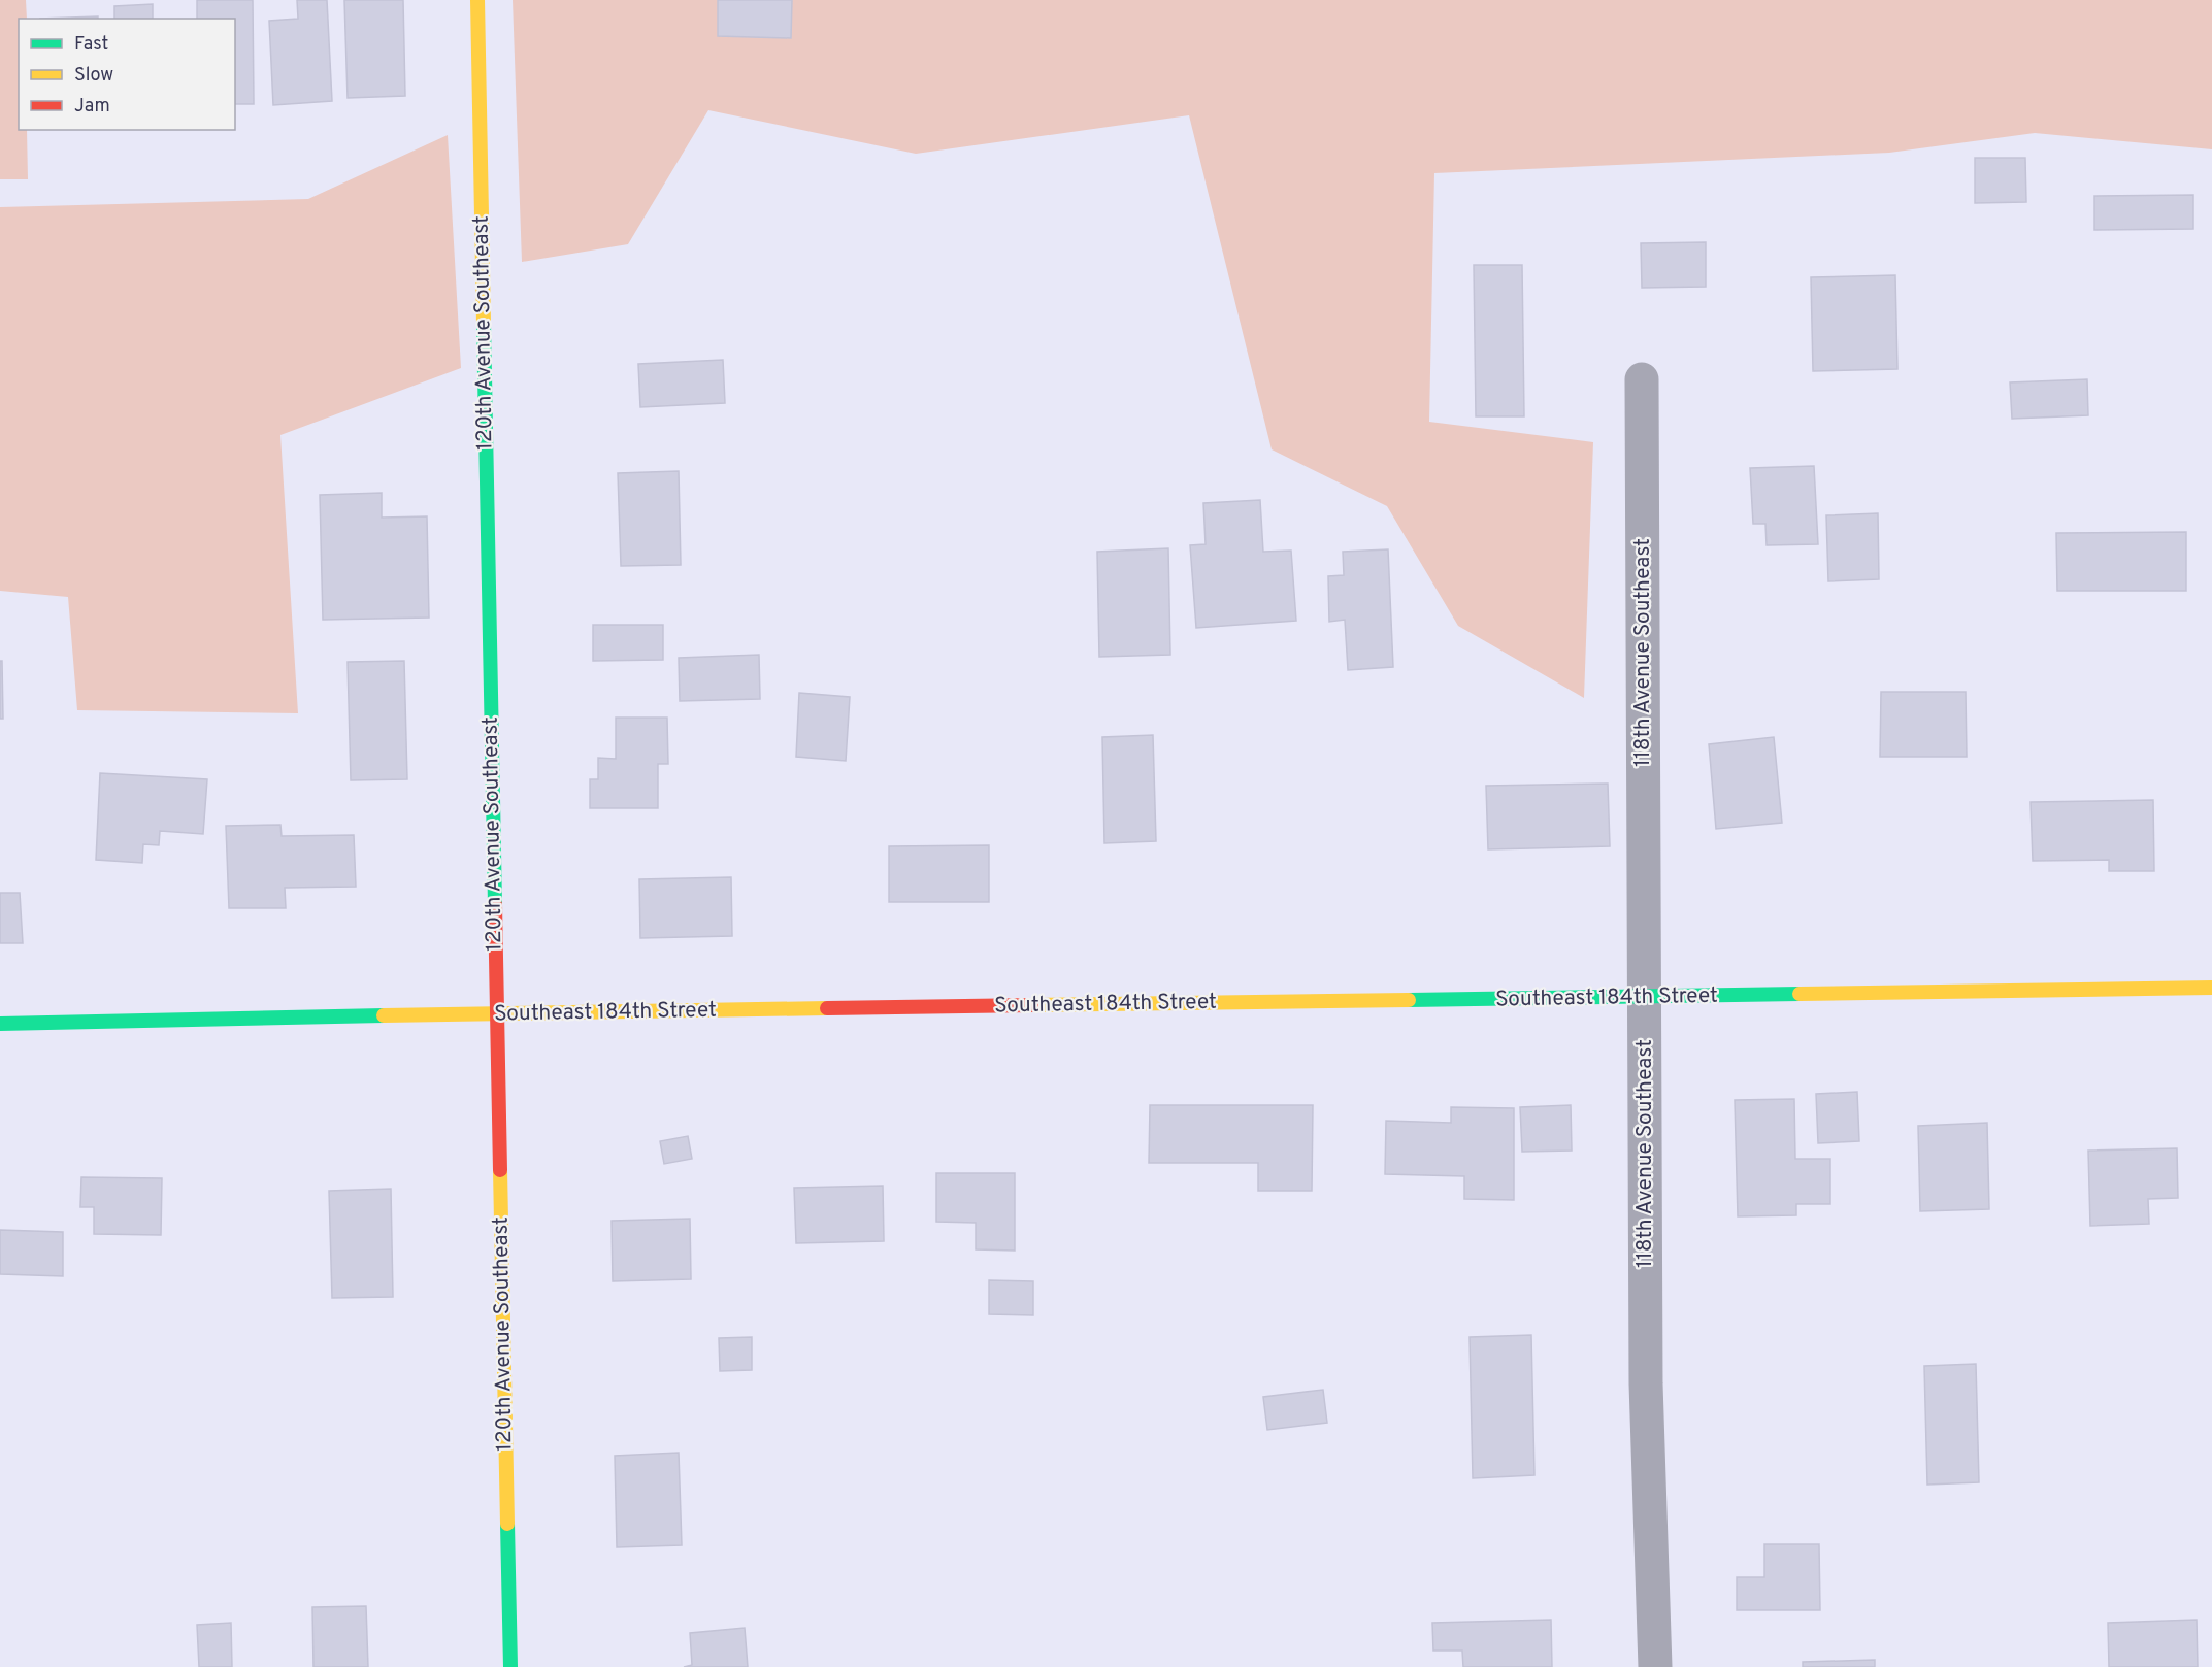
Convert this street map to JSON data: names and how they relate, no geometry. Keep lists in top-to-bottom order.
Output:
{
  "streets": {
    "street": ["120th Avenue Southeast", "118th Avenue Southeast", "Southeast 184th Street"]
  },
  "crossings": [
    ["120th Avenue Southeast", "Southeast 184th Street"],
    ["118th Avenue Southeast", "Southeast 184th Street"]
  ],
  "legend": ["Fast", "Slow", "Jam"]
}
